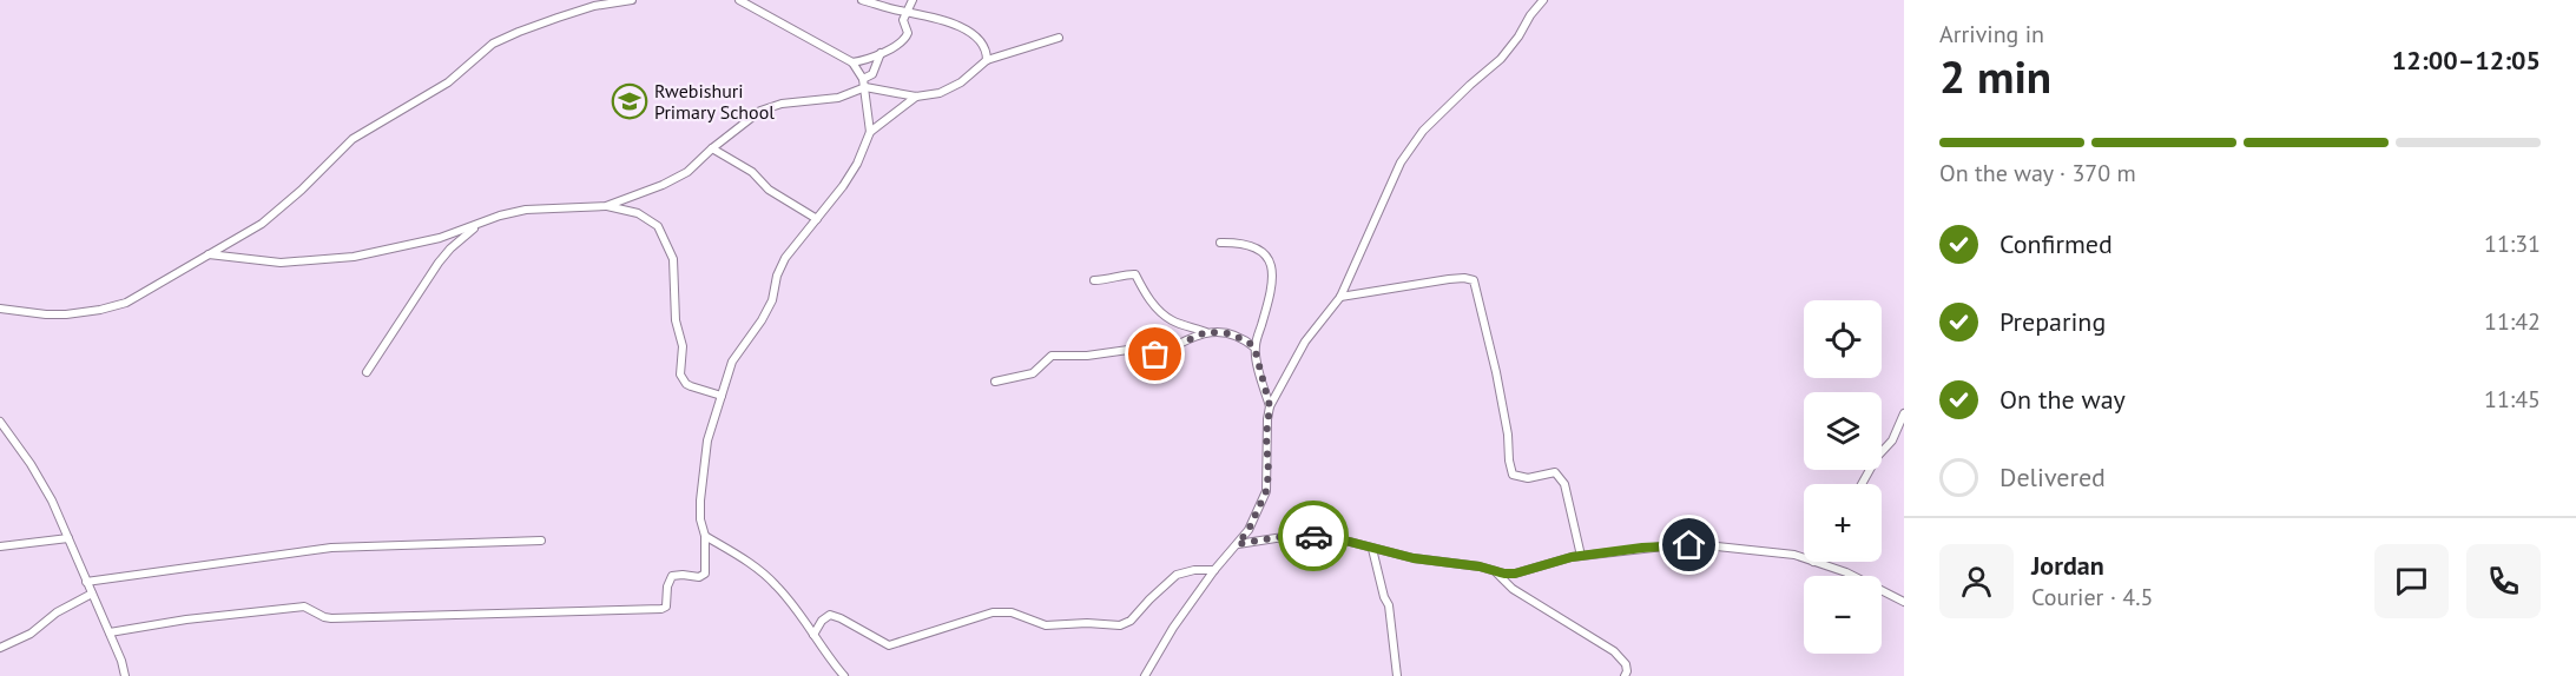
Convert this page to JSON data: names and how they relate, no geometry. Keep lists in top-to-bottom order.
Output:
{
  "places": {
    "school or university": ["Rwebishuri Primary School"]
  },
  "page": {
    "heading": ["2 min", "Arriving in", "12:00–12:05"],
    "panel": ["Jordan", "Courier · 4.5"],
    "bar": "On the way · 370 m",
    "list": [
      ["Confirmed", "11:31"],
      ["Preparing", "11:42"],
      ["On the way", "11:45"],
      "Delivered"
    ],
    "map_buttons": ["+", "−"]
  }
}
